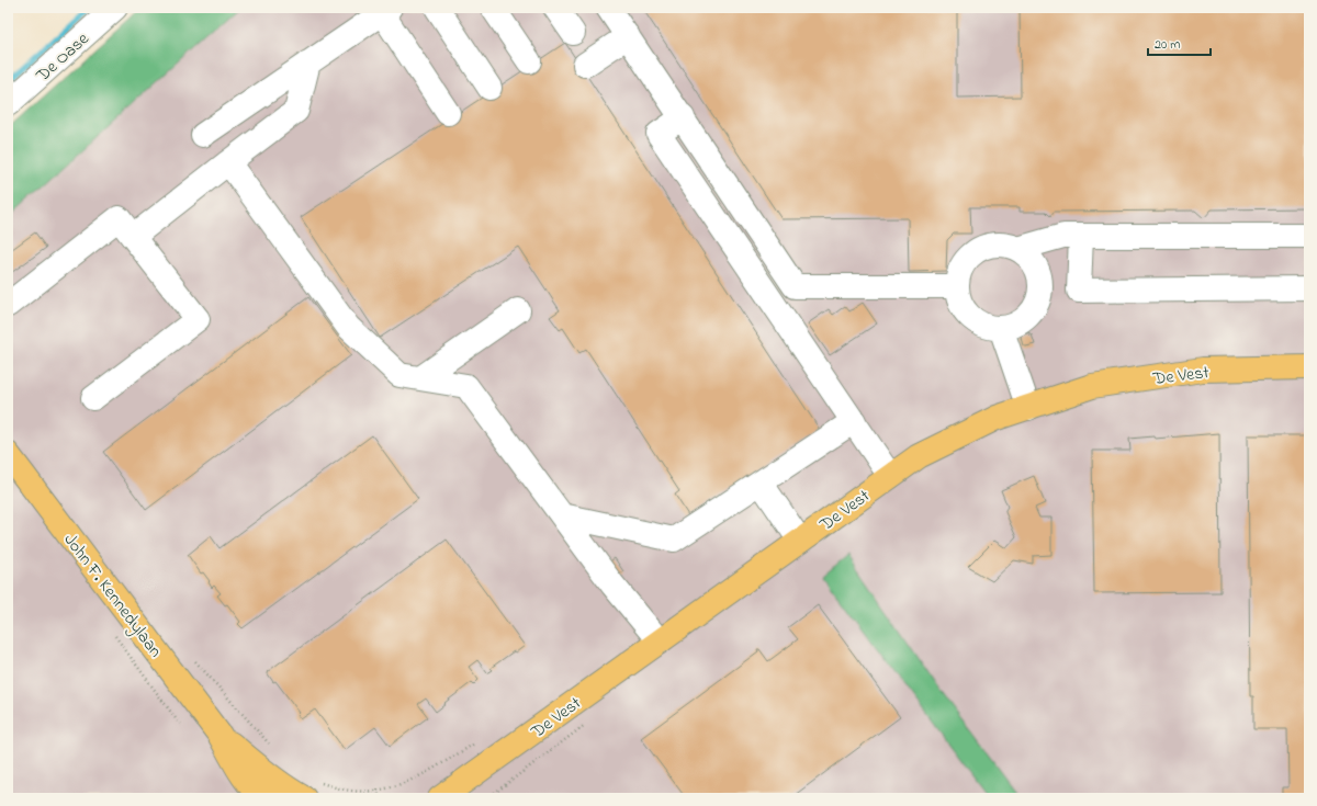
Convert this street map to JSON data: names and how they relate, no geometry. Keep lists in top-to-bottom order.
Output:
{
  "streets": {
    "main road": ["De Vest", "John F. Kennedylaan"],
    "street": ["De Oase"]
  },
  "scale_bar": "20 m"
}
